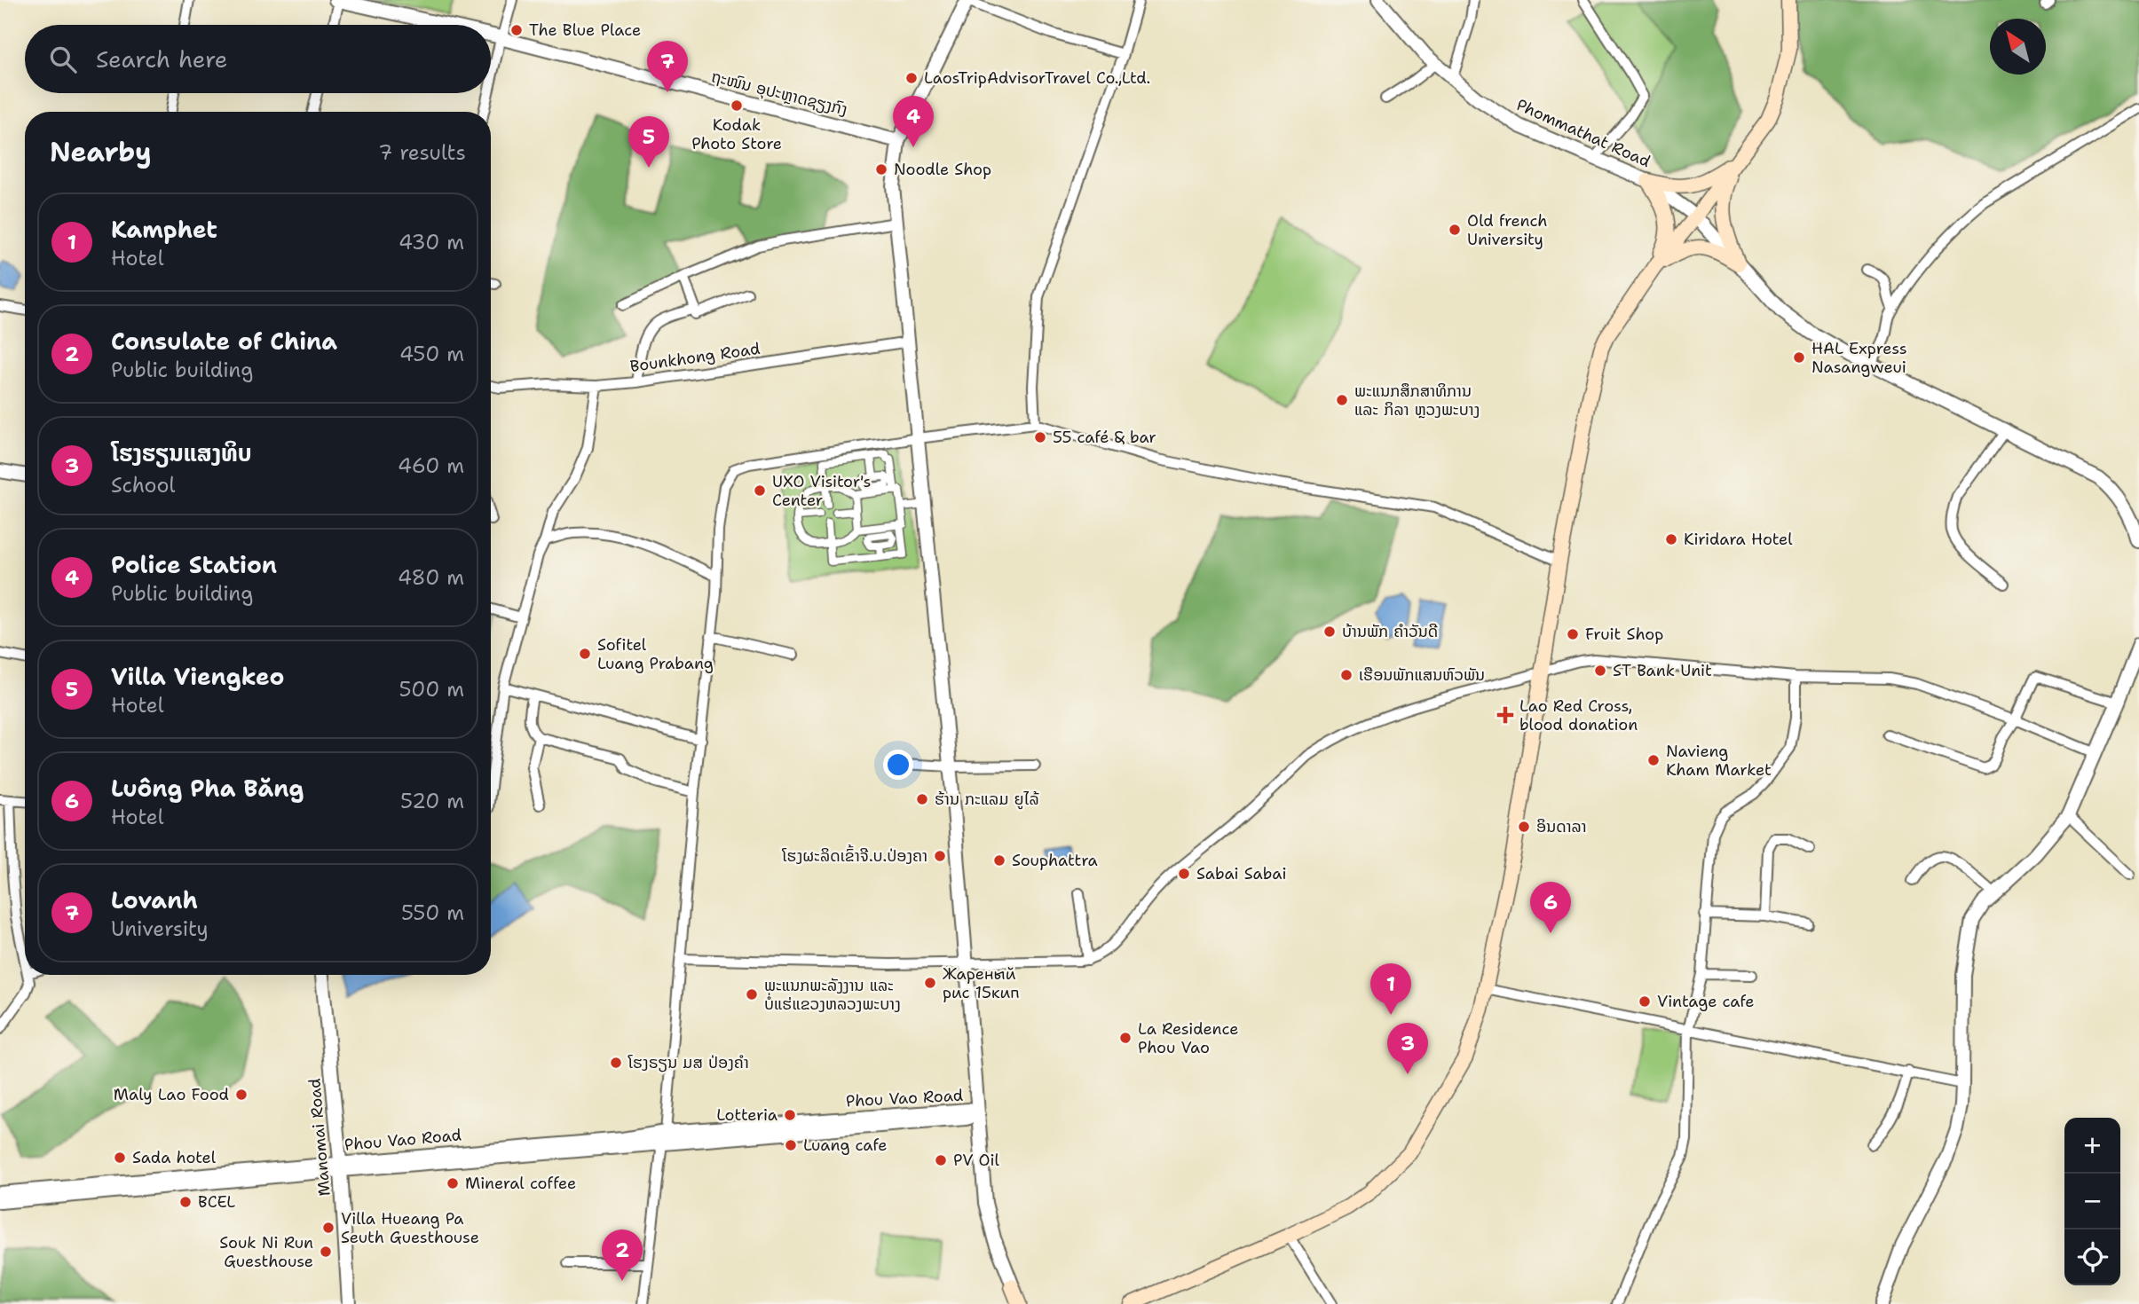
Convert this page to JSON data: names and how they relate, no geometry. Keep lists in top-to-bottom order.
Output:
{
  "streets": {
    "street": [
      "ຖະໜົນ ອຸປະຫຼາດຊຽງກົງ",
      "Phommathat Road",
      "Bounkhong Road",
      "Phou Vao Road",
      "Manomai Road"
    ]
  },
  "crossings": [
    ["Phou Vao Road", "Manomai Road"]
  ],
  "places": {
    "other": [
      "The Blue Place",
      "LaosTripAdvisorTravel Co.,Ltd.",
      "Kodak Photo Store",
      "Noodle Shop",
      "Old french University",
      "HAL Express Nasangweui",
      "ພະແນກສຶກສາທິການ ແລະ ກິລາ ຫຼວງພະບາງ",
      "55 café & bar",
      "UXO Visitor's Center",
      "Kiridara Hotel",
      "ບ້ານພັກ ຄໍາວັນດີ",
      "Fruit Shop",
      "Sofitel Luang Prabang",
      "ST Bank Unit",
      "ເຮືອນພັກແສນຫົວພັນ",
      "Navieng Kham Market",
      "ຮ້ານ ກະແລມ ຍູໄລ້",
      "ອິນດາລາ",
      "ໂຮງຜະລິດເຂົ້າຈີ.ບ.ປ່ອງຄາ",
      "Souphattra",
      "Sabai Sabai",
      "Жареный рис 15кип",
      "ພະແນກພະລັງງານ ແລະ ບໍ່ແຮ່ແຂວງຫລວງພະບາງ",
      "Vintage cafe",
      "La Residence Phou Vao",
      "ໂຮງຣຽນ ມສ ປ່ອງຄຳ",
      "Maly Lao Food",
      "Lotteria",
      "Luang cafe",
      "Sada hotel",
      "PV Oil",
      "Mineral coffee",
      "BCEL",
      "Villa Hueang Pa Seuth Guesthouse",
      "Souk Ni Run Guesthouse"
    ],
    "health": ["Lao Red Cross, blood donation"]
  },
  "north": "top left",
  "page": {
    "search": "Search here",
    "pins": [
      "7",
      "4",
      "5",
      "6",
      "1",
      "3",
      "2"
    ],
    "heading": ["Nearby", "7 results"],
    "list": [
      {
        "mark": "1",
        "name": "Kamphet",
        "note": "Hotel",
        "value": "430 m"
      },
      {
        "mark": "2",
        "name": "Consulate of China",
        "note": "Public building",
        "value": "450 m"
      },
      {
        "mark": "3",
        "name": "ໂຮງຮຽນແສງທິບ",
        "note": "School",
        "value": "460 m"
      },
      {
        "mark": "4",
        "name": "Police Station",
        "note": "Public building",
        "value": "480 m"
      },
      {
        "mark": "5",
        "name": "Villa Viengkeo",
        "note": "Hotel",
        "value": "500 m"
      },
      {
        "mark": "6",
        "name": "Luông Pha Băng",
        "note": "Hotel",
        "value": "520 m"
      },
      {
        "mark": "7",
        "name": "Lovanh",
        "note": "University",
        "value": "550 m"
      }
    ],
    "map_buttons": ["+", "−"]
  }
}
